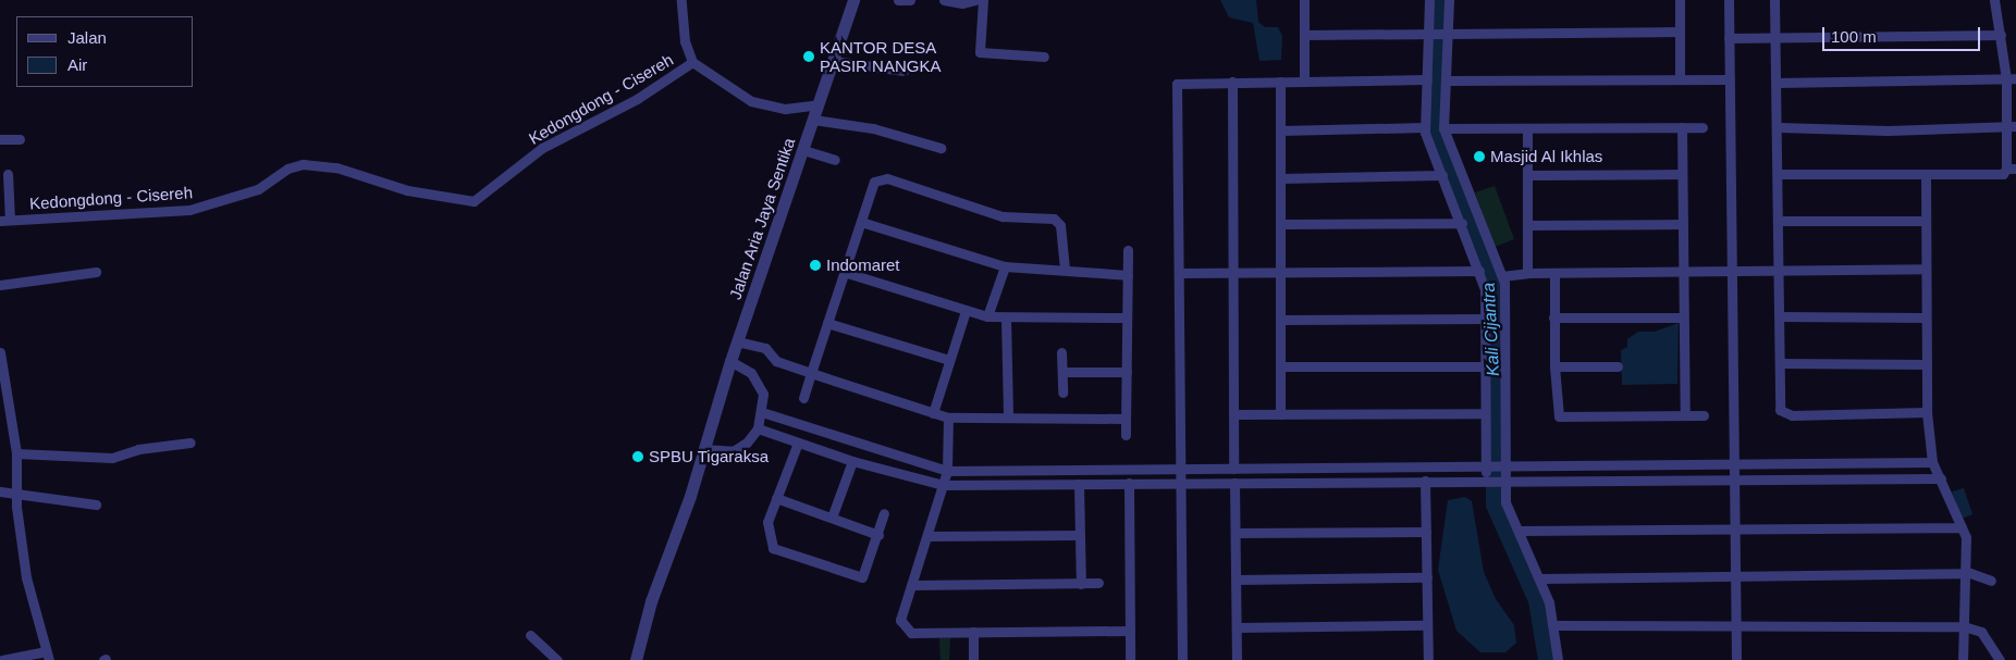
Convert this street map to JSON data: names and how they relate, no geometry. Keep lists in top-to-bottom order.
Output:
{
  "streets": {
    "street": ["Kedongdong - Cisereh", "Jalan Aria Jaya Sentika"]
  },
  "water": ["Kali Cijantra"],
  "places": [
    "KANTOR DESA PASIR NANGKA",
    "Masjid Al Ikhlas",
    "Indomaret",
    "SPBU Tigaraksa"
  ],
  "legend": ["Jalan", "Air"],
  "scale_bar": "100 m"
}
